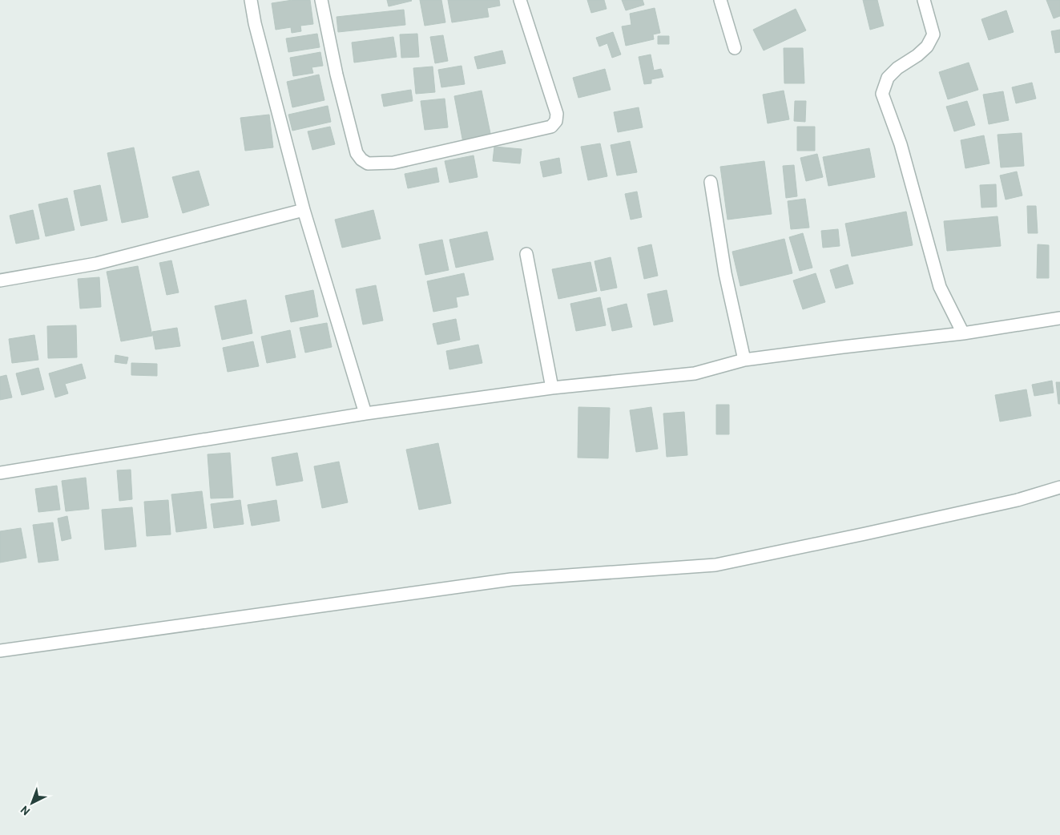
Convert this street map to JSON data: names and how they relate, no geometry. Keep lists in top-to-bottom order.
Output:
{
  "north": "bottom left"
}
